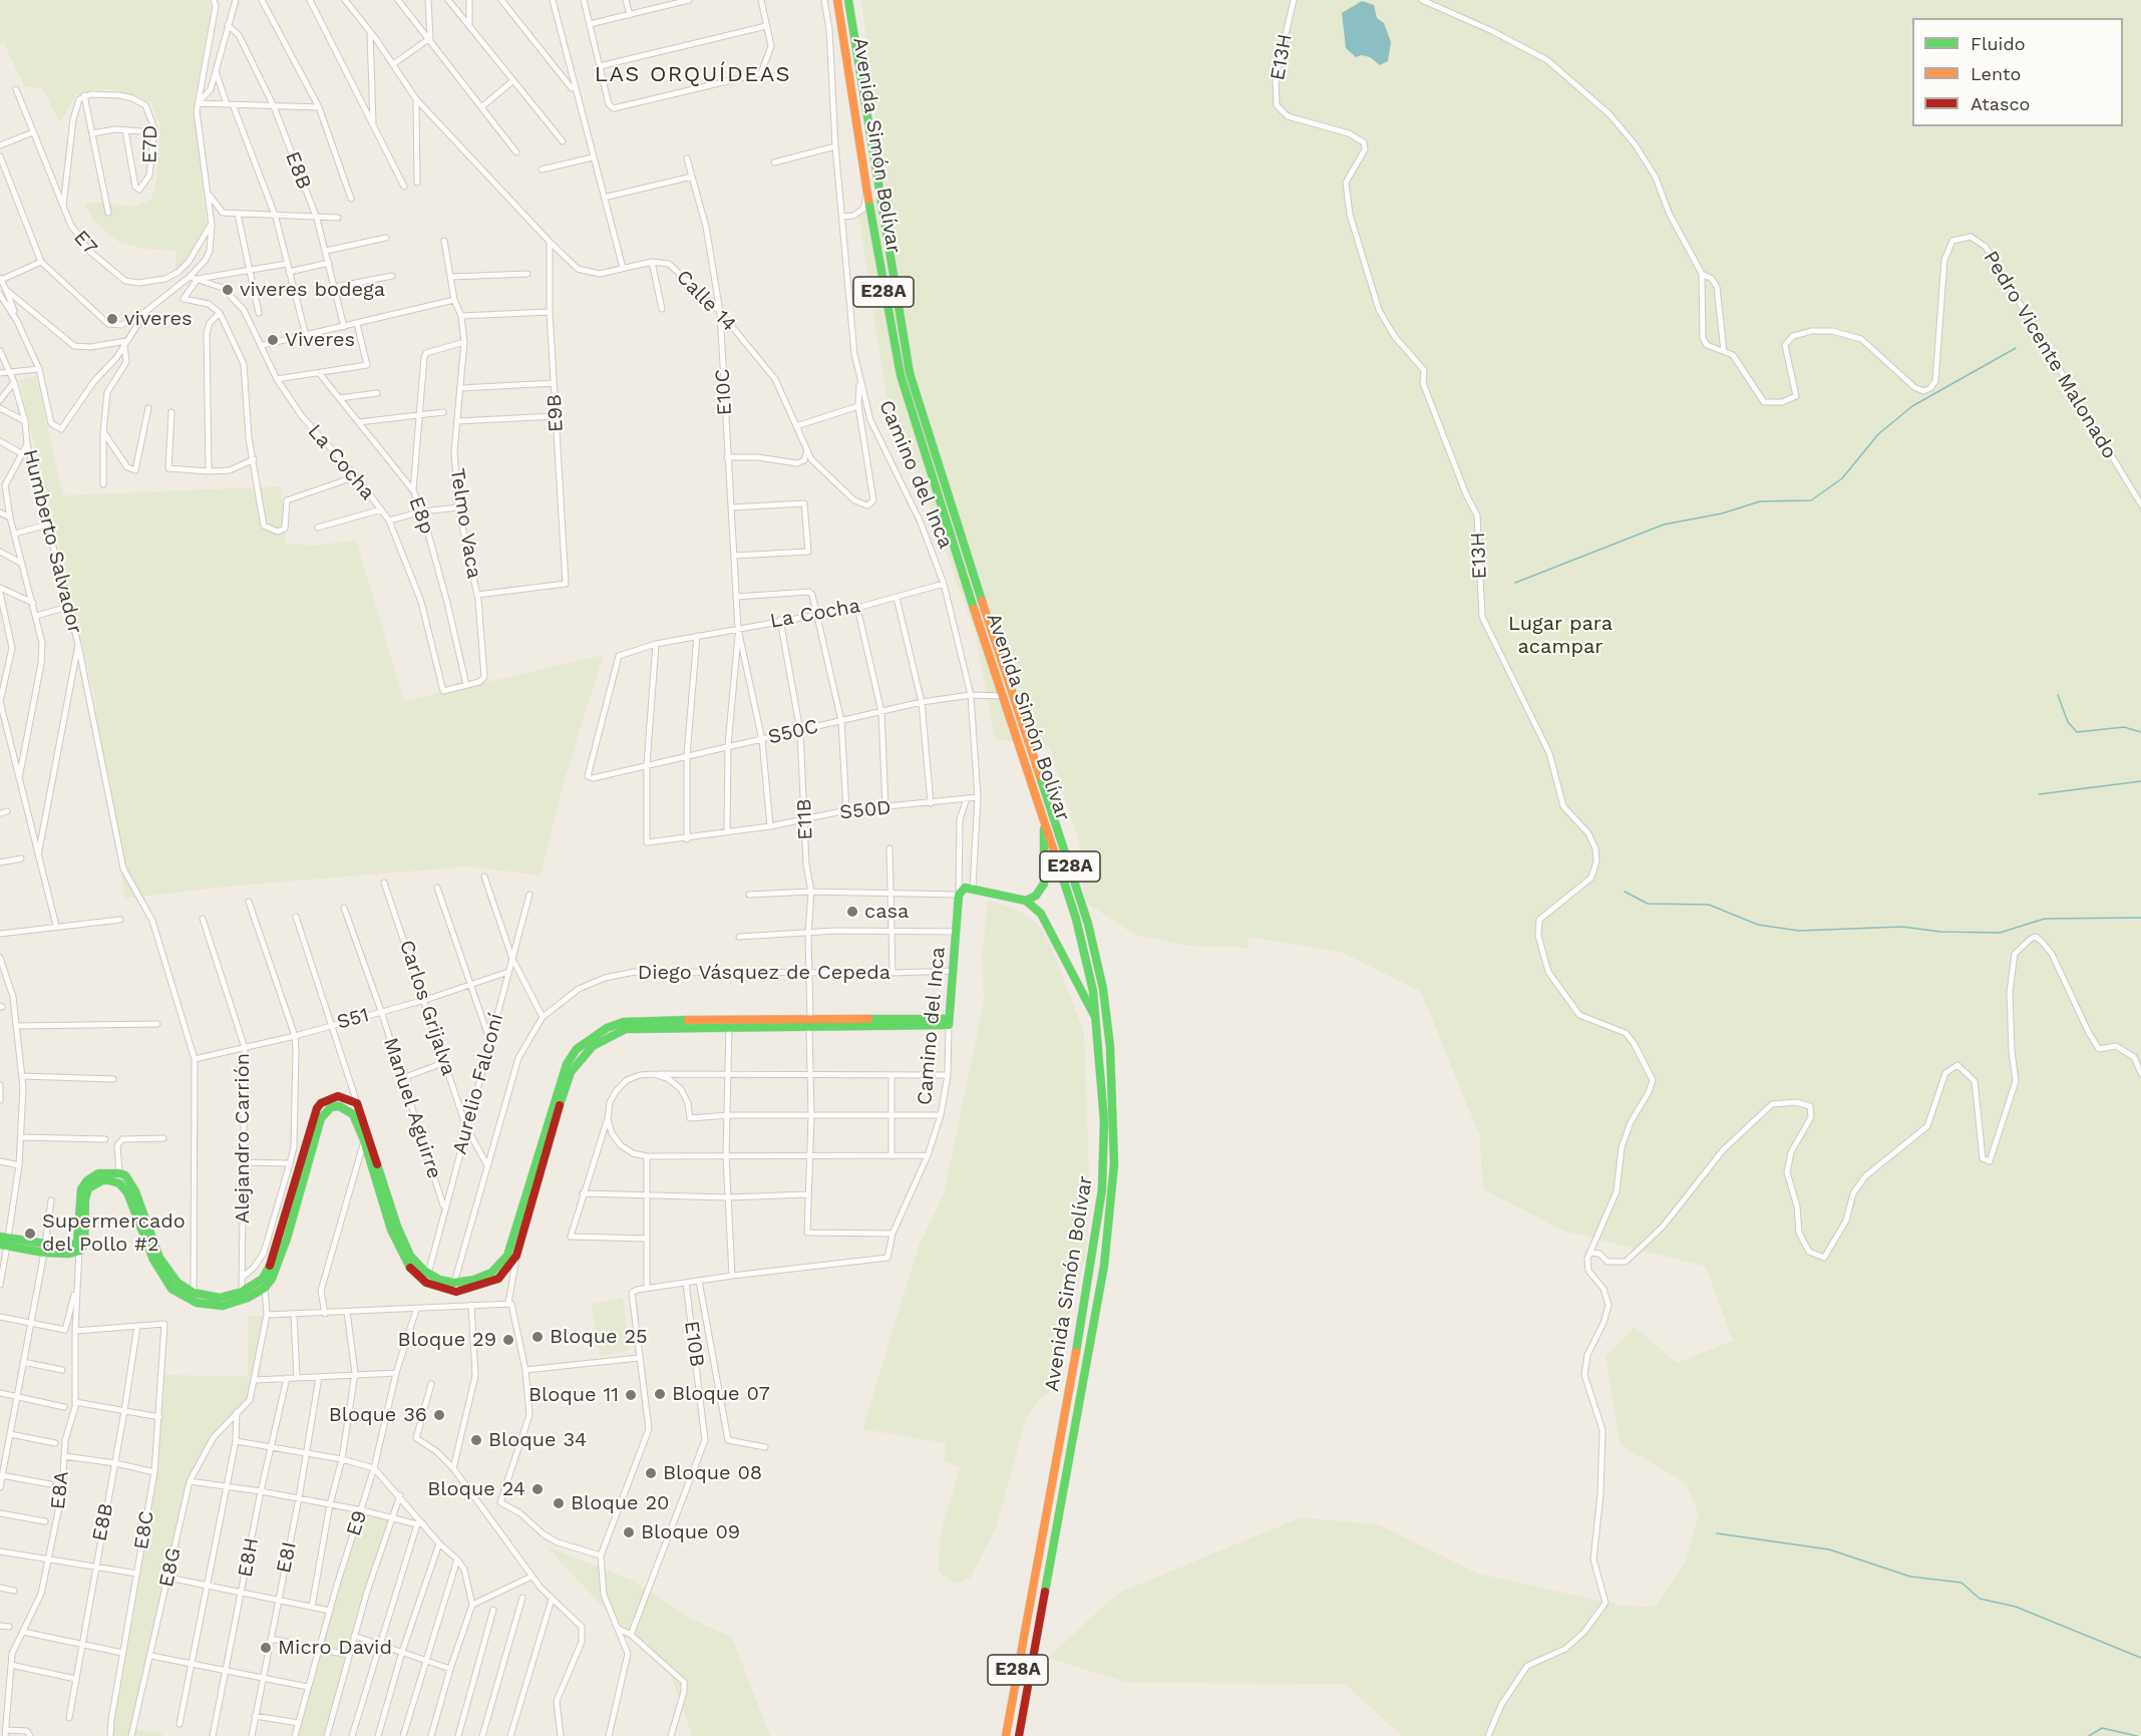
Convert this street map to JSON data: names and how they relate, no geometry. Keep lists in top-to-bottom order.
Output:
{
  "streets": {
    "main road": ["Avenida Simón Bolívar", "E28A", "Camino del Inca"],
    "street": [
      "E13H",
      "E7D",
      "E8B",
      "E7",
      "Calle 14",
      "Pedro Vicente Malonado",
      "E10C",
      "E9B",
      "La Cocha",
      "E8p",
      "Telmo Vaca",
      "Humberto Salvador",
      "S50C",
      "S50D",
      "E11B",
      "Diego Vásquez de Cepeda",
      "Carlos Grijalva",
      "S51",
      "Aurelio Falconí",
      "Manuel Aguirre",
      "Alejandro Carrión",
      "E10B",
      "E8A",
      "E9",
      "E8C",
      "E8H",
      "E8I",
      "E8G"
    ]
  },
  "crossings": [
    ["Avenida Simón Bolívar", "S50C"],
    ["E8B", "E8C"],
    ["Calle 14", "E10C"],
    ["Calle 14", "E9B"],
    ["Calle 14", "Camino del Inca"],
    ["E10C", "La Cocha"],
    ["E9B", "Telmo Vaca"],
    ["La Cocha", "Camino del Inca"],
    ["La Cocha", "E8p"],
    ["La Cocha", "Telmo Vaca"],
    ["La Cocha", "S50C"],
    ["La Cocha", "E11B"],
    ["Camino del Inca", "S50C"],
    ["Camino del Inca", "S50D"],
    ["Camino del Inca", "E11B"],
    ["Camino del Inca", "Diego Vásquez de Cepeda"],
    ["S50C", "S50D"],
    ["S50C", "E11B"],
    ["S50D", "E11B"],
    ["E11B", "Diego Vásquez de Cepeda"],
    ["Diego Vásquez de Cepeda", "Carlos Grijalva"],
    ["Carlos Grijalva", "S51"],
    ["Carlos Grijalva", "Aurelio Falconí"],
    ["S51", "Aurelio Falconí"],
    ["S51", "Manuel Aguirre"],
    ["S51", "Alejandro Carrión"],
    ["Aurelio Falconí", "Manuel Aguirre"]
  ],
  "districts": ["LAS ORQUÍDEAS"],
  "parks": ["Lugar para acampar"],
  "places": [
    "viveres bodega",
    "viveres",
    "Viveres",
    "casa",
    "Supermercado del Pollo #2",
    "Bloque 25",
    "Bloque 29",
    "Bloque 07",
    "Bloque 11",
    "Bloque 36",
    "Bloque 34",
    "Bloque 08",
    "Bloque 24",
    "Bloque 20",
    "Bloque 09",
    "Micro David"
  ],
  "legend": ["Fluido", "Lento", "Atasco"]
}
